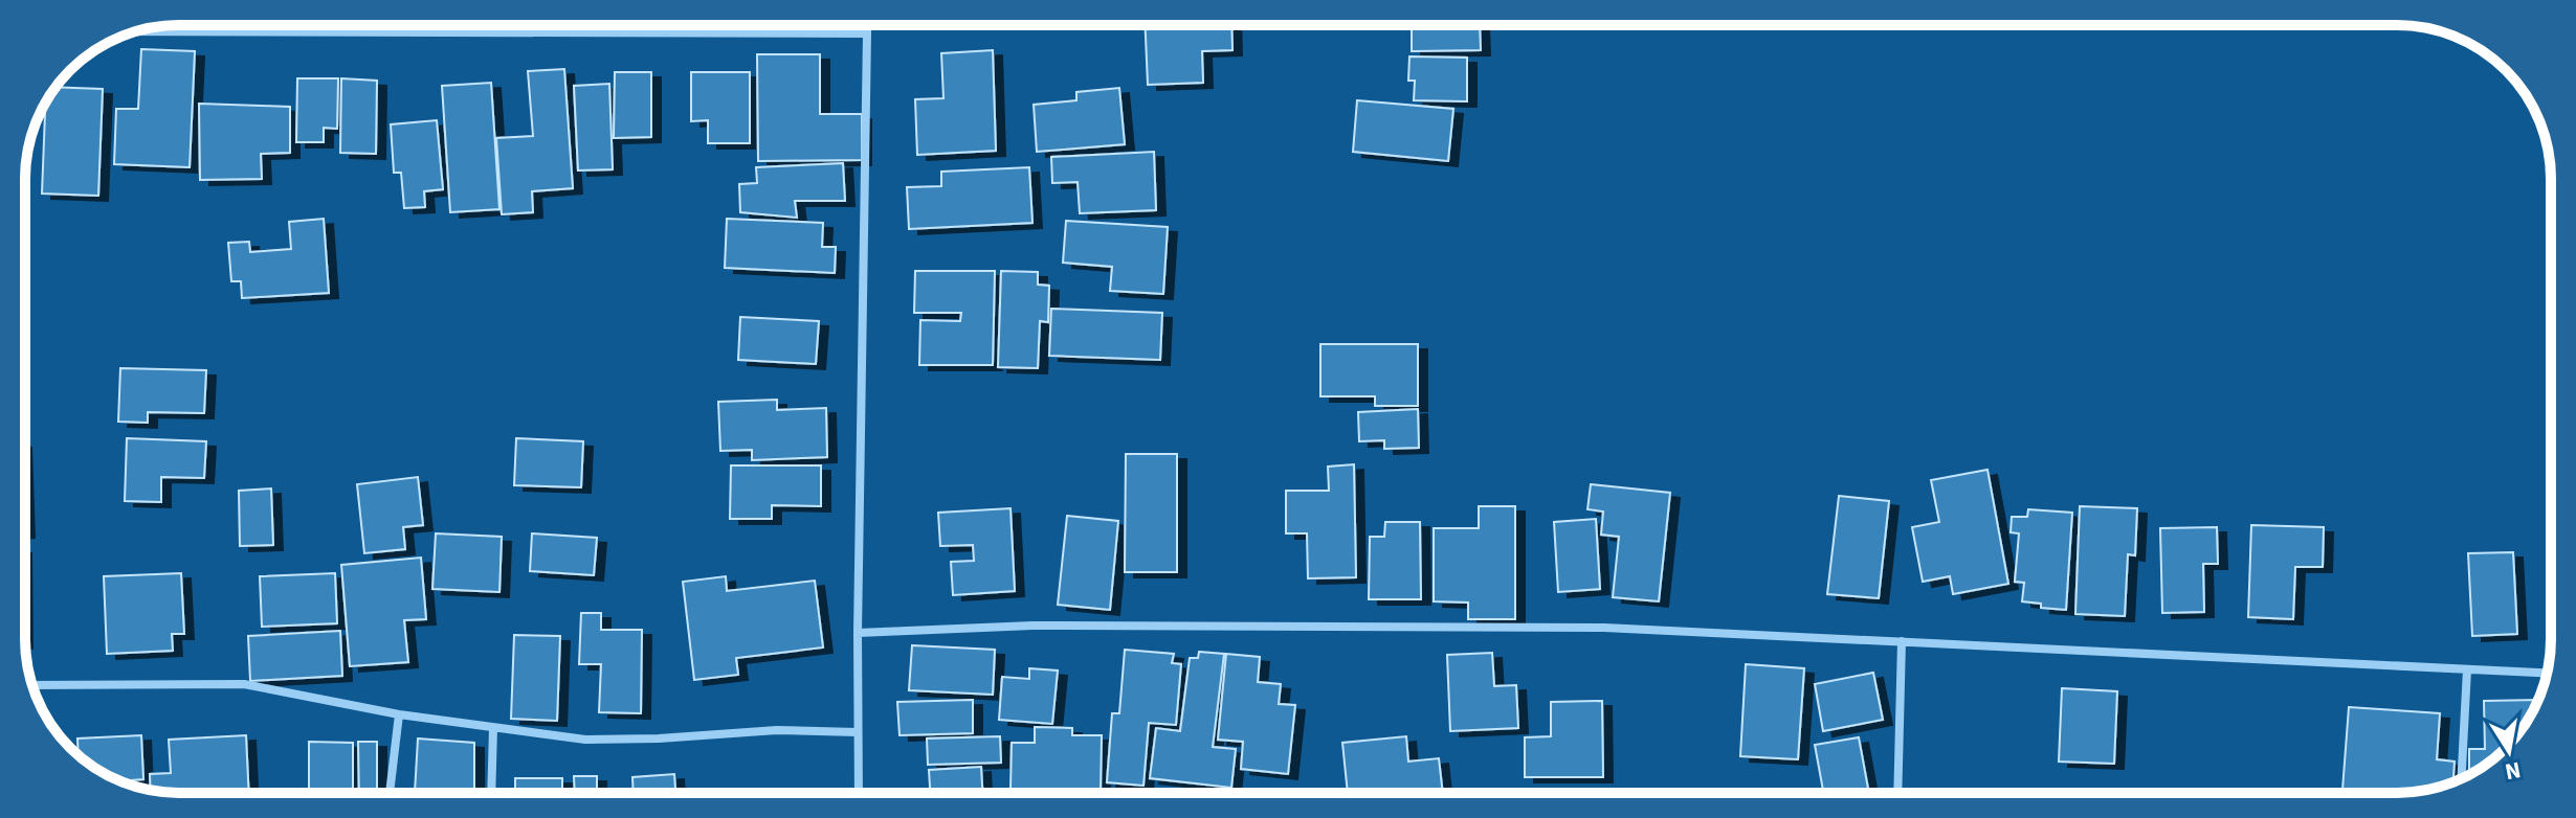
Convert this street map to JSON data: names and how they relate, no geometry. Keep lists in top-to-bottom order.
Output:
{
  "north": "bottom"
}
